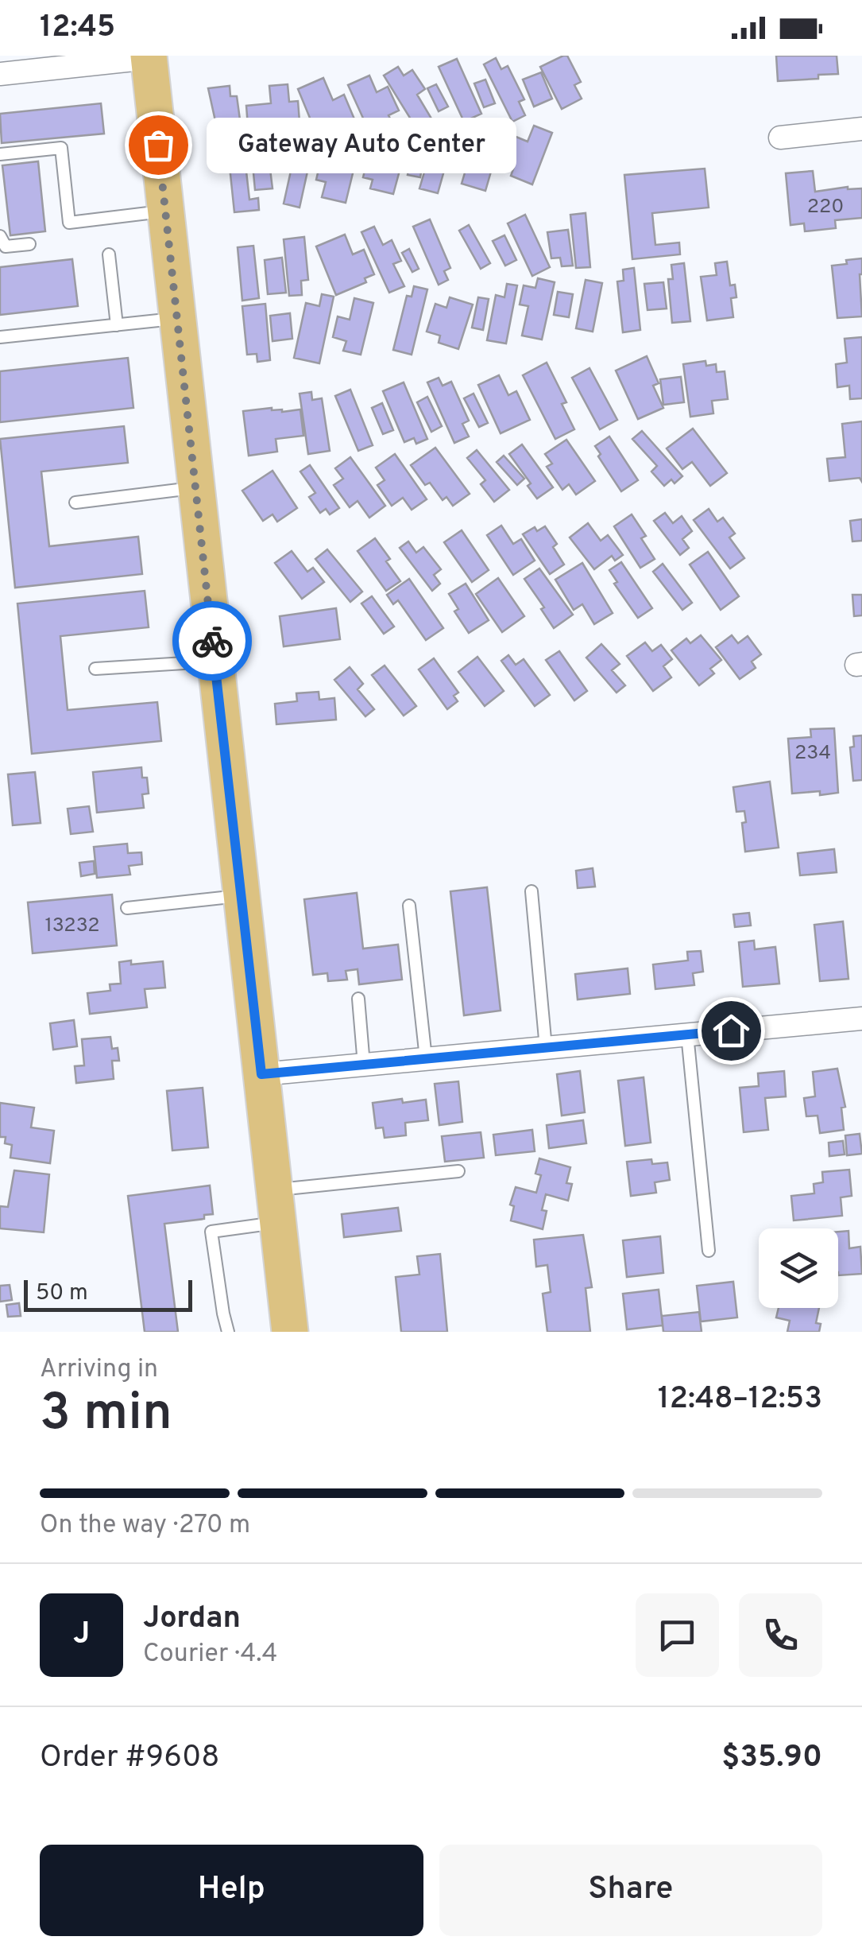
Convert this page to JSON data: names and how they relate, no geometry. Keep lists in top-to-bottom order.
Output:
{
  "places": ["Gateway Auto Center"],
  "house_numbers": ["220", "234", "13232"],
  "scale_bar": "50 m",
  "page": {
    "status": "12:45",
    "bubble": "Gateway Auto Center",
    "scale": "50 m",
    "heading": ["3 min", "Arriving in", "12:48–12:53"],
    "panel": [
      "Jordan",
      "Courier · 4.4",
      "Order #9608",
      "$35.90"
    ],
    "bar": "On the way · 270 m",
    "round": "J",
    "buttons": ["Help", "Share"]
  }
}
